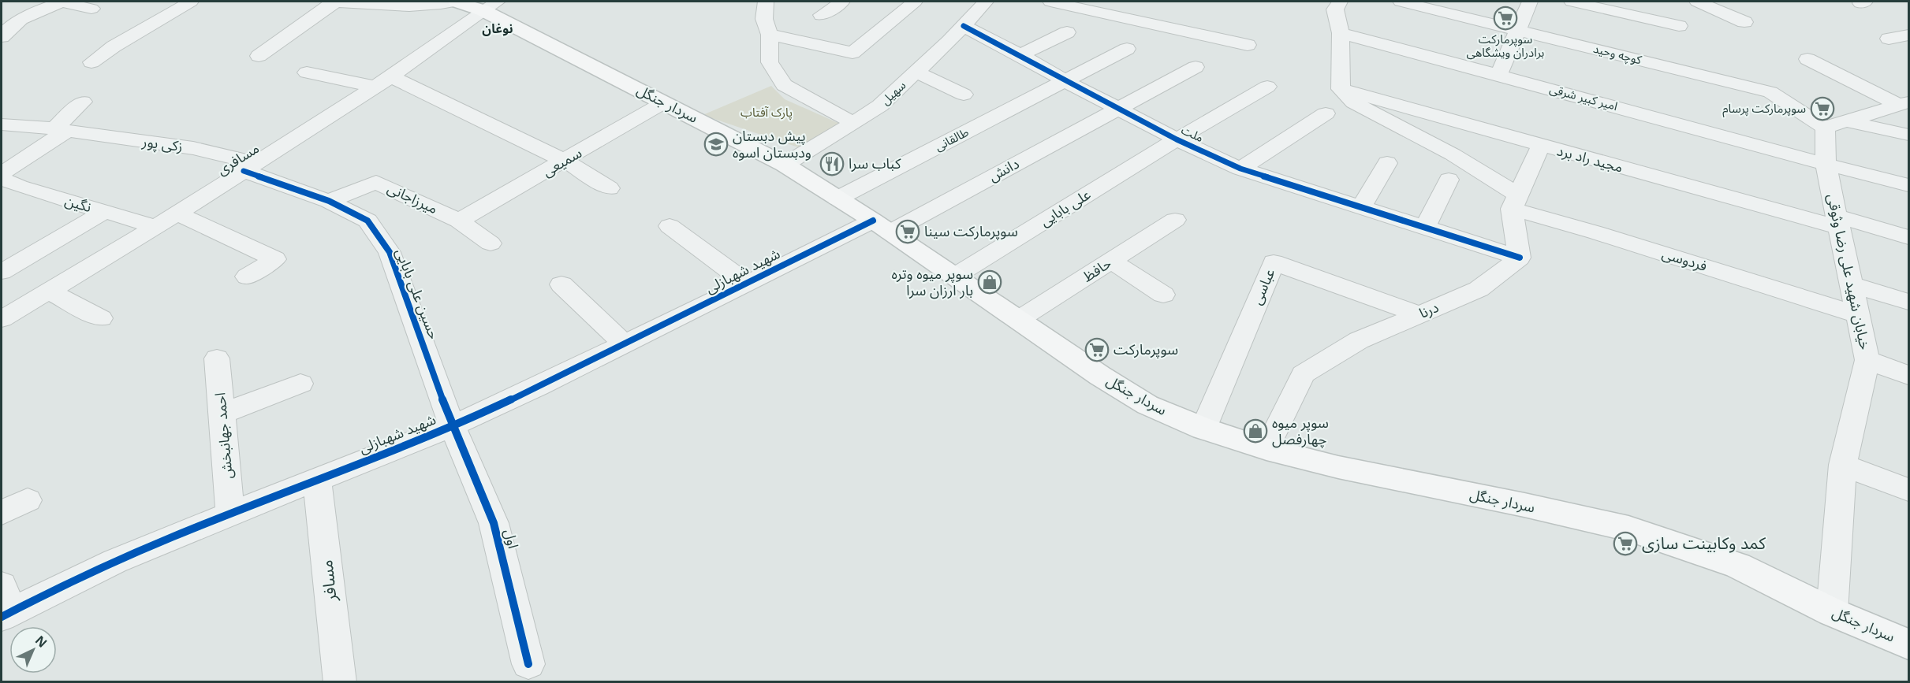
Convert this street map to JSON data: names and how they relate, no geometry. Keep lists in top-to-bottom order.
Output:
{
  "streets": {
    "main road": ["سردار جنگل"],
    "street": [
      "کوچه وحید",
      "سهیل",
      "امیر کبیر شرقی",
      "ملت",
      "طالقانی",
      "زکی پور",
      "مسافری",
      "مجید راد برد",
      "سمیعی",
      "دانش",
      "میرزاجانی",
      "نگین",
      "علی بابایی",
      "فردوسی",
      "حافظ",
      "شهید شهبازلی",
      "خیابان شهید علی رضا وثوقی",
      "عباسی",
      "حسین علی بابایی",
      "درنا",
      "احمد جهانبخش",
      "اول",
      "مسافر"
    ]
  },
  "crossings": [
    ["کوچه وحید", "خیابان شهید علی رضا وثوقی"],
    ["سهیل", "سردار جنگل"],
    ["سهیل", "ملت"],
    ["امیر کبیر شرقی", "خیابان شهید علی رضا وثوقی"],
    ["سردار جنگل", "طالقانی"],
    ["سردار جنگل", "مسافری"],
    ["سردار جنگل", "سمیعی"],
    ["سردار جنگل", "دانش"],
    ["سردار جنگل", "علی بابایی"],
    ["سردار جنگل", "حافظ"],
    ["سردار جنگل", "شهید شهبازلی"],
    ["سردار جنگل", "خیابان شهید علی رضا وثوقی"],
    ["سردار جنگل", "عباسی"],
    ["سردار جنگل", "درنا"],
    ["ملت", "طالقانی"],
    ["ملت", "دانش"],
    ["ملت", "علی بابایی"],
    ["ملت", "درنا"],
    ["زکی پور", "مسافری"],
    ["زکی پور", "حسین علی بابایی"],
    ["مسافری", "نگین"],
    ["مسافری", "حسین علی بابایی"],
    ["مجید راد برد", "فردوسی"],
    ["مجید راد برد", "خیابان شهید علی رضا وثوقی"],
    ["سمیعی", "میرزاجانی"],
    ["دانش", "شهید شهبازلی"],
    ["میرزاجانی", "حسین علی بابایی"],
    ["فردوسی", "خیابان شهید علی رضا وثوقی"],
    ["شهید شهبازلی", "حسین علی بابایی"],
    ["شهید شهبازلی", "احمد جهانبخش"],
    ["شهید شهبازلی", "اول"],
    ["شهید شهبازلی", "مسافر"],
    ["عباسی", "درنا"],
    ["حسین علی بابایی", "اول"]
  ],
  "districts": ["نوغان"],
  "parks": ["پارک آفتاب"],
  "places": {
    "supermarket": [
      "سوپرمارکت برادران ویشگاهی",
      "سوپرمارکت پرسام",
      "سوپرمارکت سینا",
      "سوپرمارکت",
      "کمد وکابینت سازی"
    ],
    "school or university": ["پیش دبستان ودبستان اسوه"],
    "restaurant": ["کباب سرا"],
    "shop": ["سوپر میوه وتره بار ارزان سرا", "سوپر میوه چهارفصل"]
  },
  "north": "top right"
}
